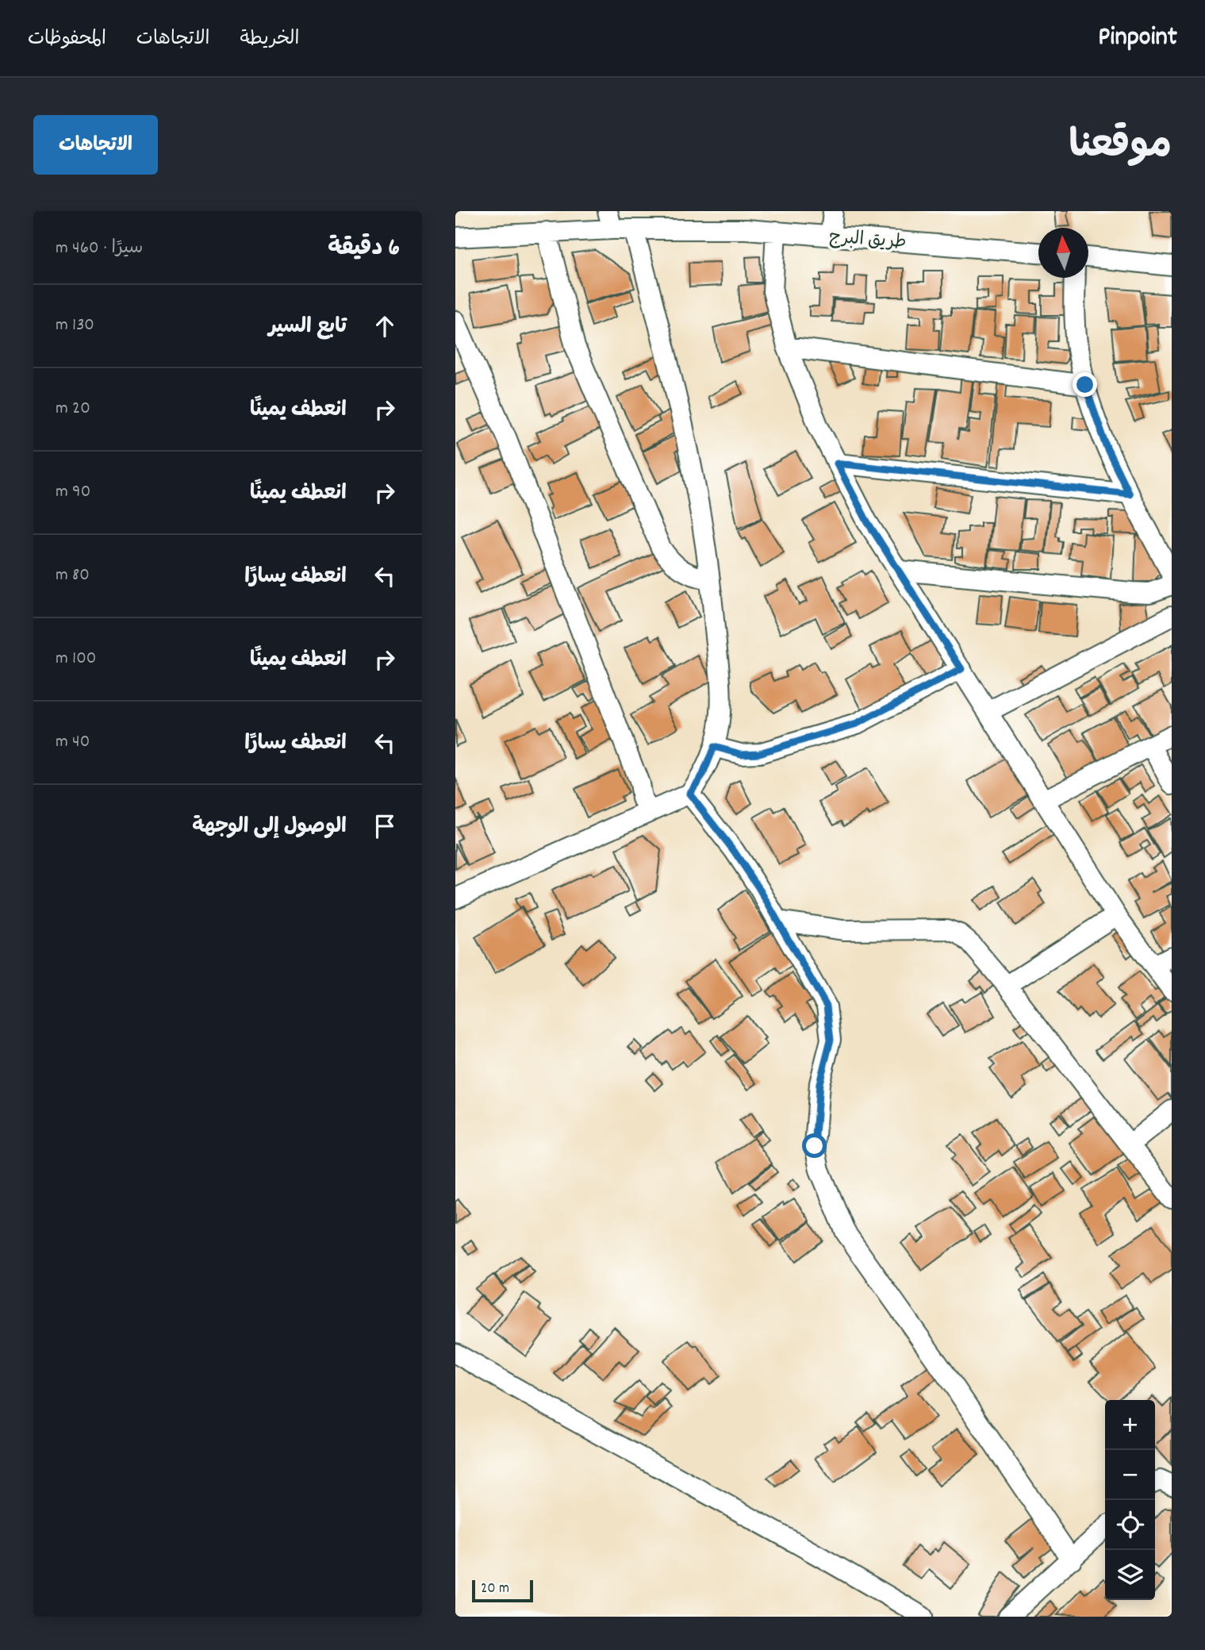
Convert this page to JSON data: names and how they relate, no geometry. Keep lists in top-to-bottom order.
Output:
{
  "streets": {
    "street": ["طريق البرج"]
  },
  "scale_bar": "20 m",
  "north": "top",
  "page": {
    "header": "Pinpoint",
    "nav": ["الخريطة", "الاتجاهات", "المحفوظات"],
    "title": "موقعنا",
    "buttons": "الاتجاهات",
    "heading": ["6 دقيقة", "سيرًا · 460 m"],
    "list": [
      ["تابع السير", "130 m"],
      ["انعطف يمينًا", "20 m"],
      ["انعطف يمينًا", "90 m"],
      ["انعطف يسارًا", "80 m"],
      ["انعطف يمينًا", "100 m"],
      ["انعطف يسارًا", "40 m"],
      "الوصول إلى الوجهة"
    ],
    "map_buttons": ["+", "−"],
    "scale": "20 m"
  }
}
